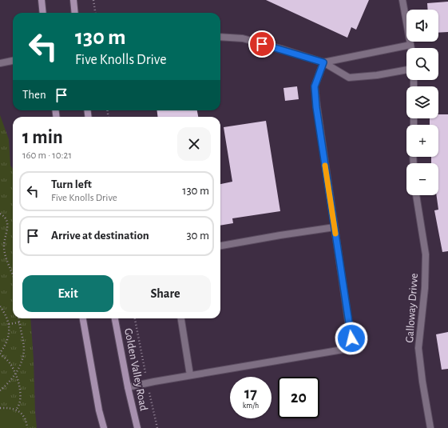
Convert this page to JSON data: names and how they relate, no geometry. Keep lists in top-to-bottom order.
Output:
{
  "streets": {
    "main road": ["Golden Valley Road"],
    "street": ["Galloway Drivve"]
  },
  "page": {
    "map_buttons": ["+", "−"],
    "turn": ["130 m", "Five Knolls Drive"],
    "then": "Then",
    "heading": ["1 min", "160 m · 10:21"],
    "list": [
      {
        "name": "Turn left",
        "note": "Five Knolls Drive",
        "value": "130 m"
      },
      {
        "name": "Arrive at destination",
        "value": "30 m"
      }
    ],
    "buttons": ["Exit", "Share"],
    "speed": "17 km/h",
    "limit": "20"
  }
}
